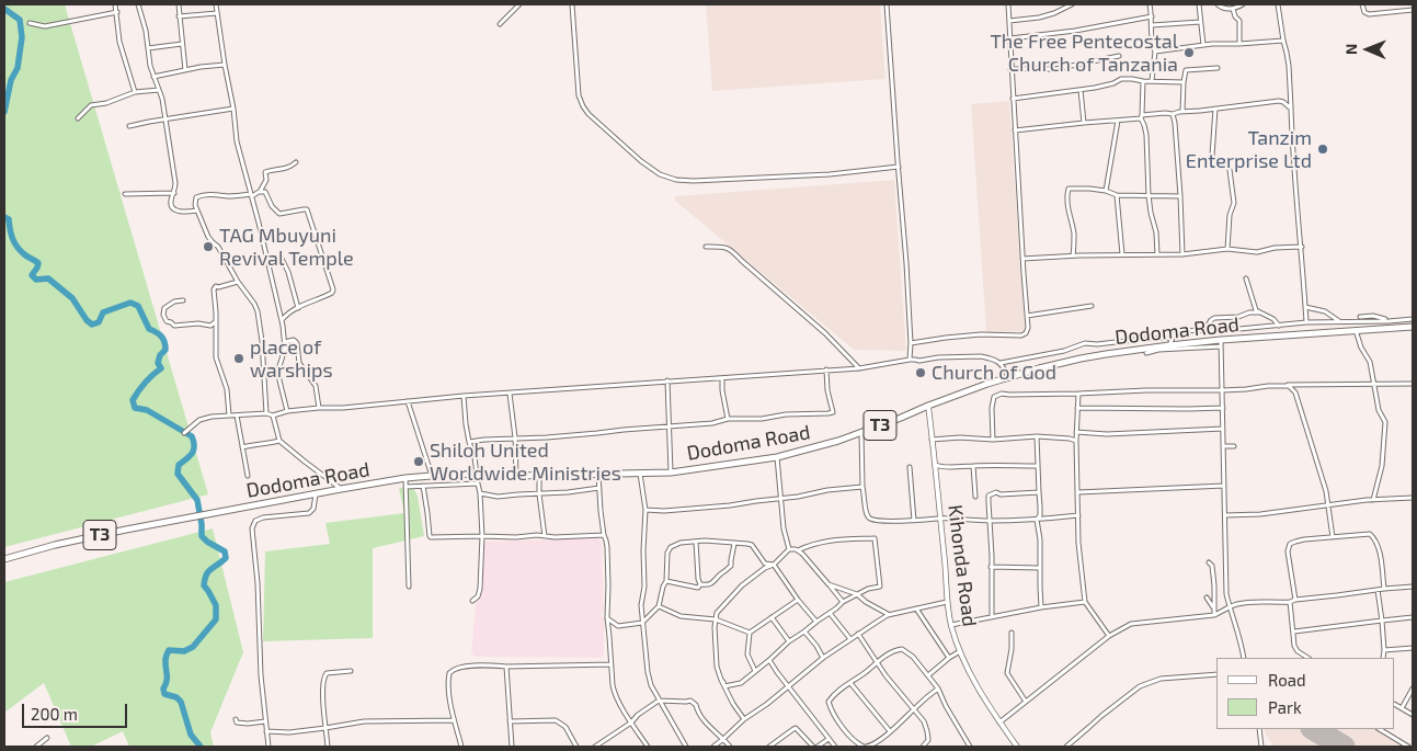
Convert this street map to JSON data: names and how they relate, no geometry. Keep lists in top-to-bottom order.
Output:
{
  "streets": {
    "highway": ["Dodoma Road", "T3"],
    "street": ["Kihonda Road"]
  },
  "crossings": [
    ["Dodoma Road", "Kihonda Road"]
  ],
  "places": [
    "The Free Pentecostal Church of Tanzania",
    "Tanzim Enterprise Ltd",
    "TAG Mbuyuni Revival Temple",
    "place of warships",
    "Church of God",
    "Shiloh United Worldwide Ministries"
  ],
  "legend": ["Road", "Park"],
  "scale_bar": "200 m",
  "north": "left"
}
